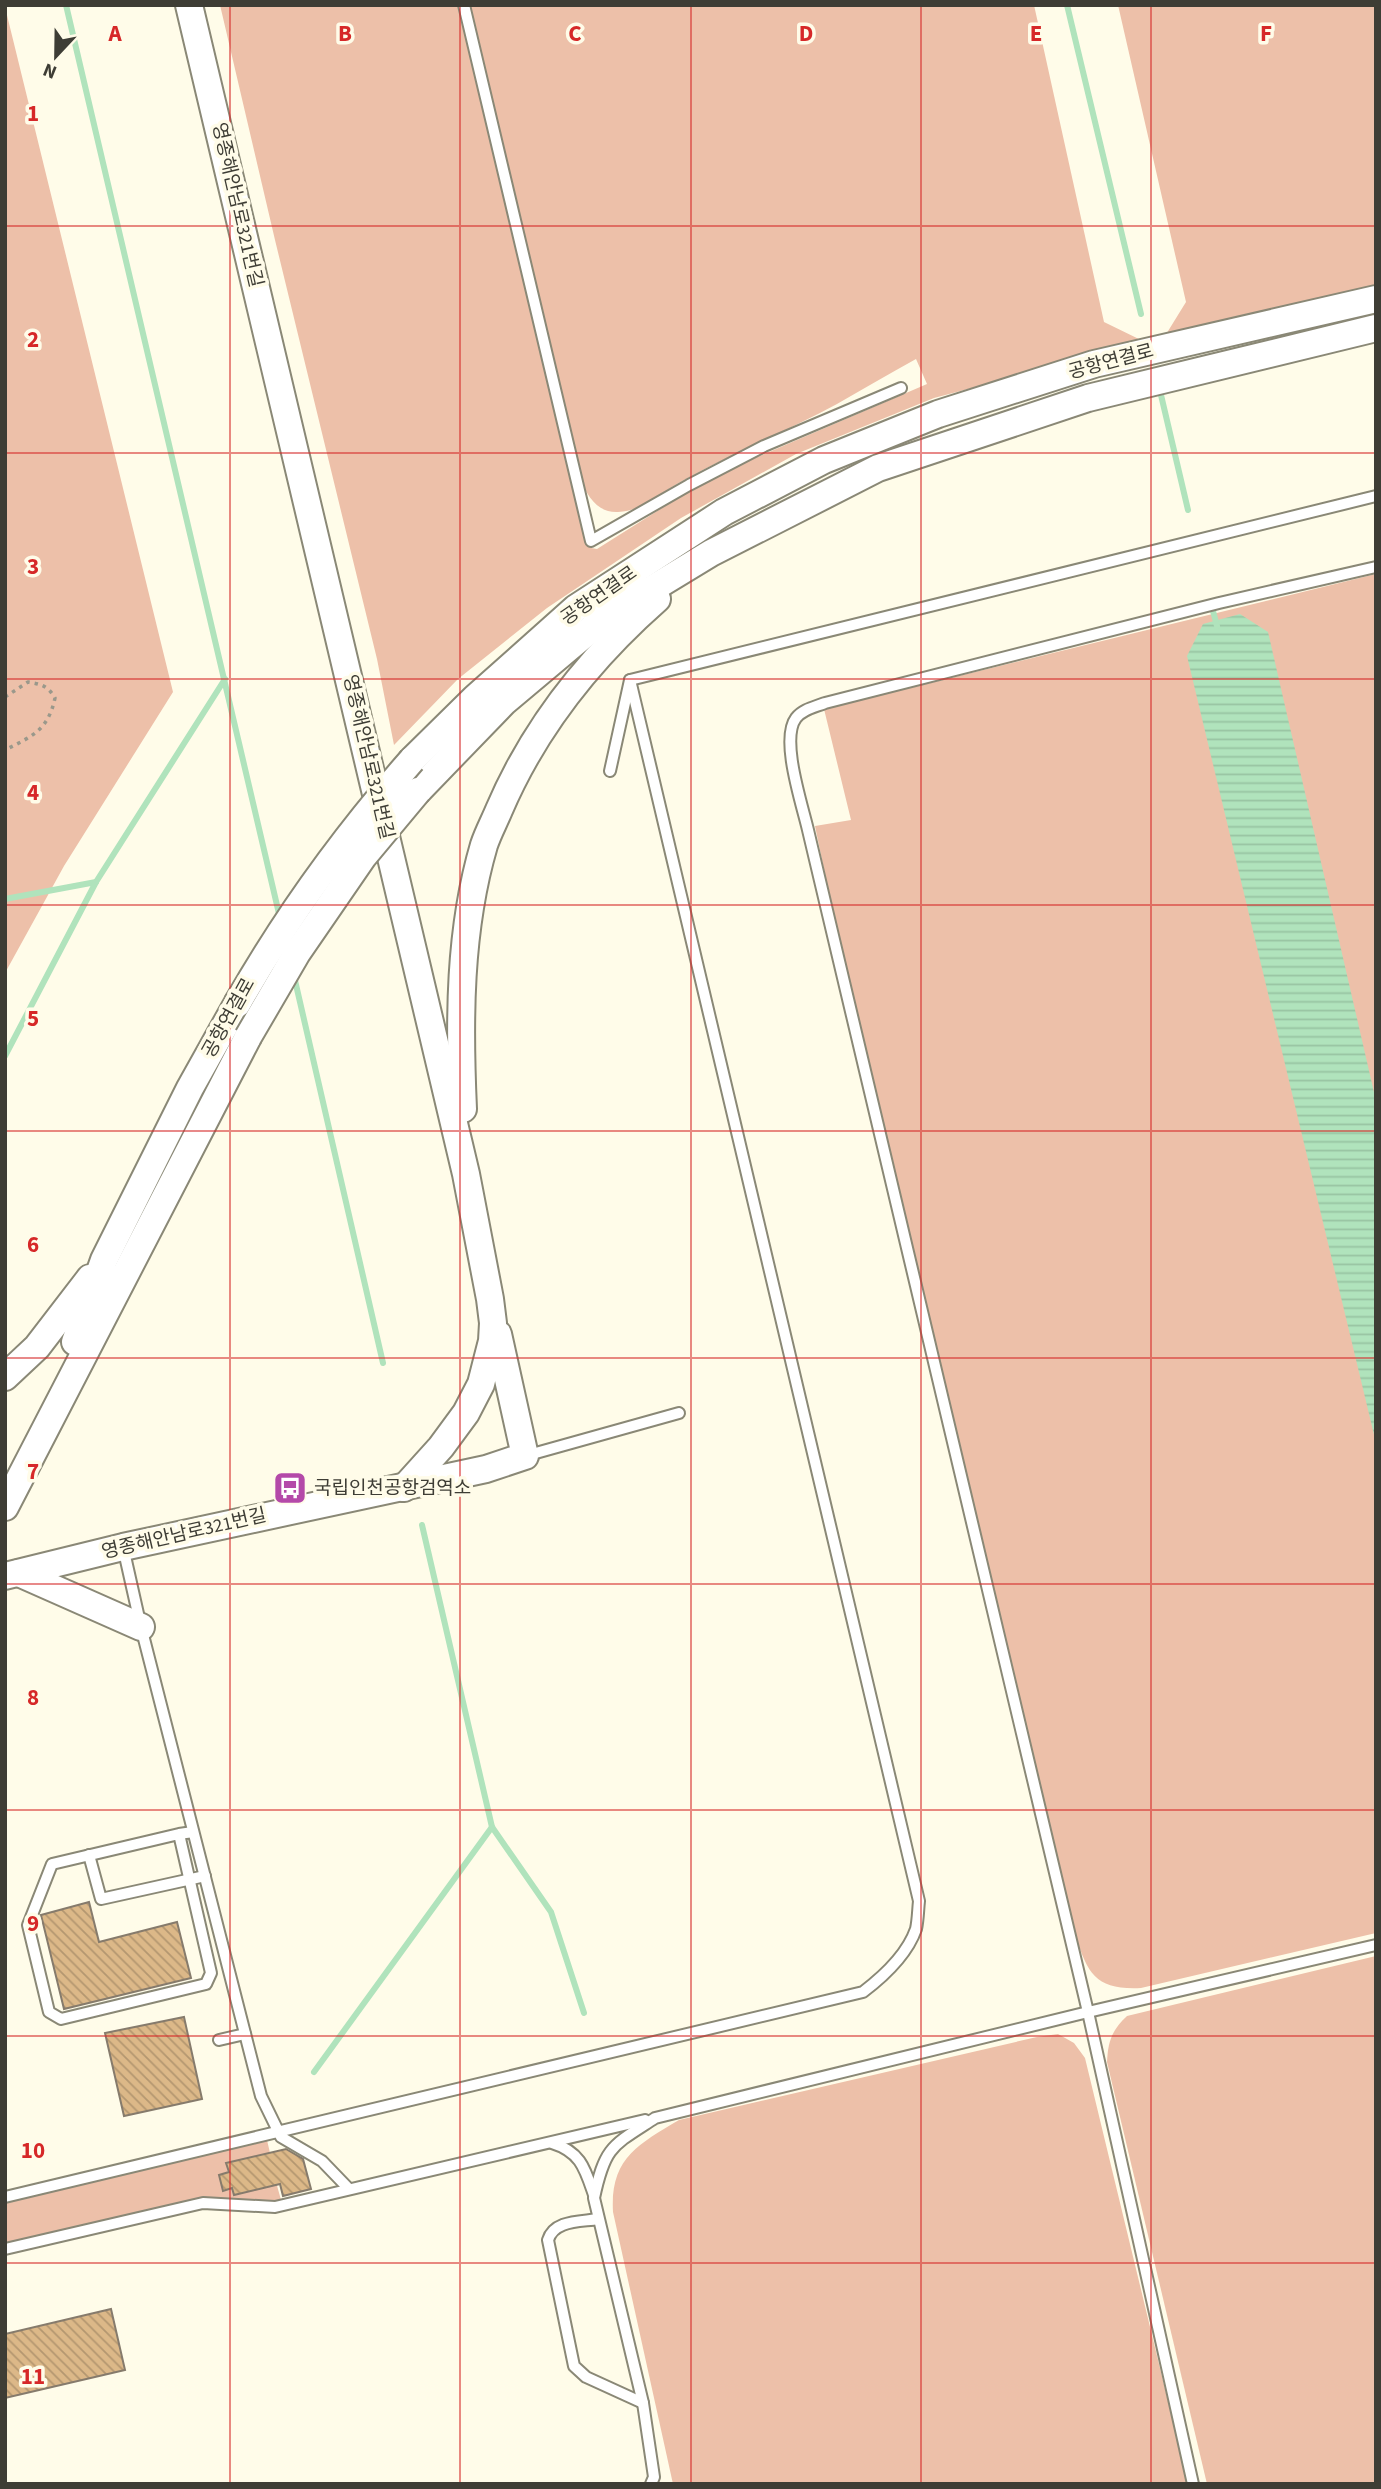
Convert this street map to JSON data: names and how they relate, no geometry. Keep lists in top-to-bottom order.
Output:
{
  "streets": {
    "street": ["영종해안남로321번길", "공항연결로"]
  },
  "places": {
    "bus stop": ["국립인천공항검역소"]
  },
  "north": "bottom",
  "grid": {
    "columns": [
      "A",
      "B",
      "C",
      "D",
      "E",
      "F"
    ],
    "rows": [
      "1",
      "2",
      "3",
      "4",
      "5",
      "6",
      "7",
      "8",
      "9",
      "10",
      "11"
    ]
  }
}
